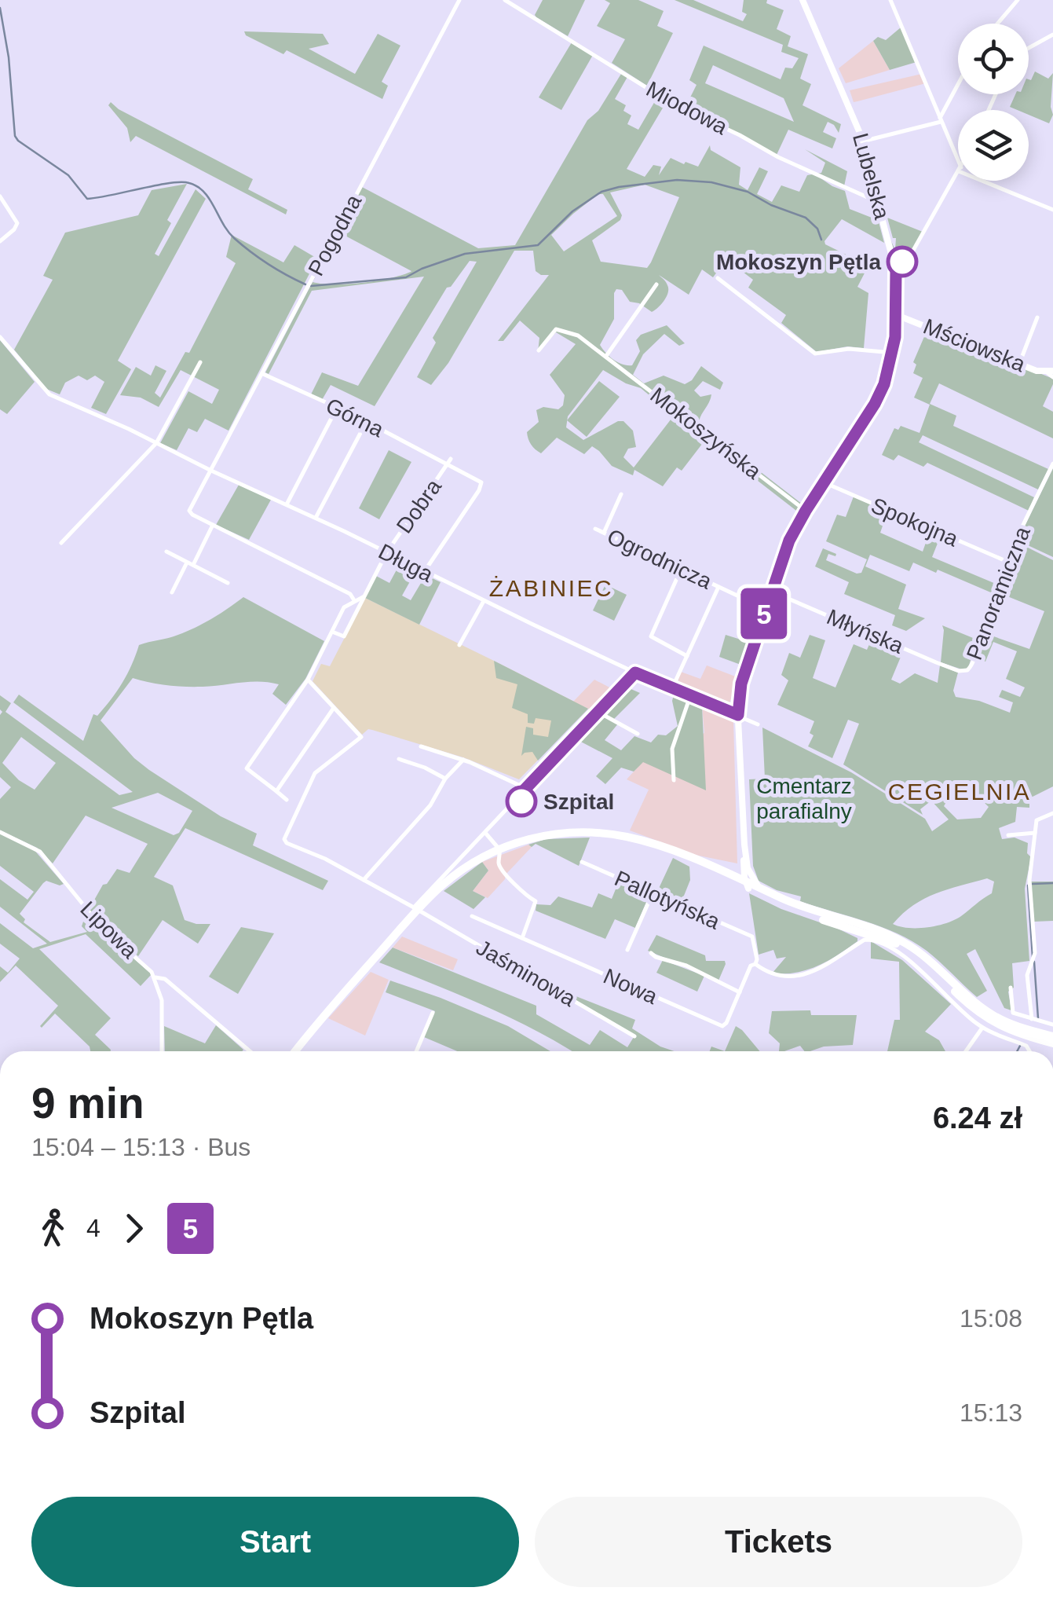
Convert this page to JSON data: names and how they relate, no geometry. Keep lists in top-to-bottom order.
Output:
{
  "streets": {
    "main road": ["Lubelska", "Mściowska"],
    "street": [
      "Miodowa",
      "Pogodna",
      "Górna",
      "Mokoszyńska",
      "Dobra",
      "Spokojna",
      "Ogrodnicza",
      "Długa",
      "Panoramiczna",
      "Młyńska",
      "Pallotyńska",
      "Lipowa",
      "Jaśminowa",
      "Nowa"
    ]
  },
  "crossings": [
    ["Miodowa", "Lubelska"],
    ["Lubelska", "Mściowska"],
    ["Lubelska", "Mokoszyńska"],
    ["Lubelska", "Spokojna"],
    ["Lubelska", "Ogrodnicza"],
    ["Lubelska", "Długa"],
    ["Lubelska", "Młyńska"],
    ["Pogodna", "Górna"],
    ["Pogodna", "Długa"],
    ["Górna", "Dobra"],
    ["Górna", "Długa"],
    ["Dobra", "Długa"],
    ["Spokojna", "Panoramiczna"],
    ["Panoramiczna", "Młyńska"],
    ["Pallotyńska", "Nowa"]
  ],
  "districts": ["ŻABINIEC", "CEGIELNIA"],
  "parks": ["Cmentarz parafialny"],
  "places": ["Mokoszyn Pętla", "Szpital"],
  "lines": ["bus line 5"],
  "page": {
    "on_map": "5",
    "heading": ["9 min", "15:04 – 15:13 · Bus", "6.24 zł"],
    "legs": ["4", "5"],
    "list": [
      {
        "name": "Mokoszyn Pętla",
        "value": "15:08"
      },
      {
        "name": "Szpital",
        "value": "15:13"
      }
    ],
    "buttons": ["Start", "Tickets"]
  }
}
